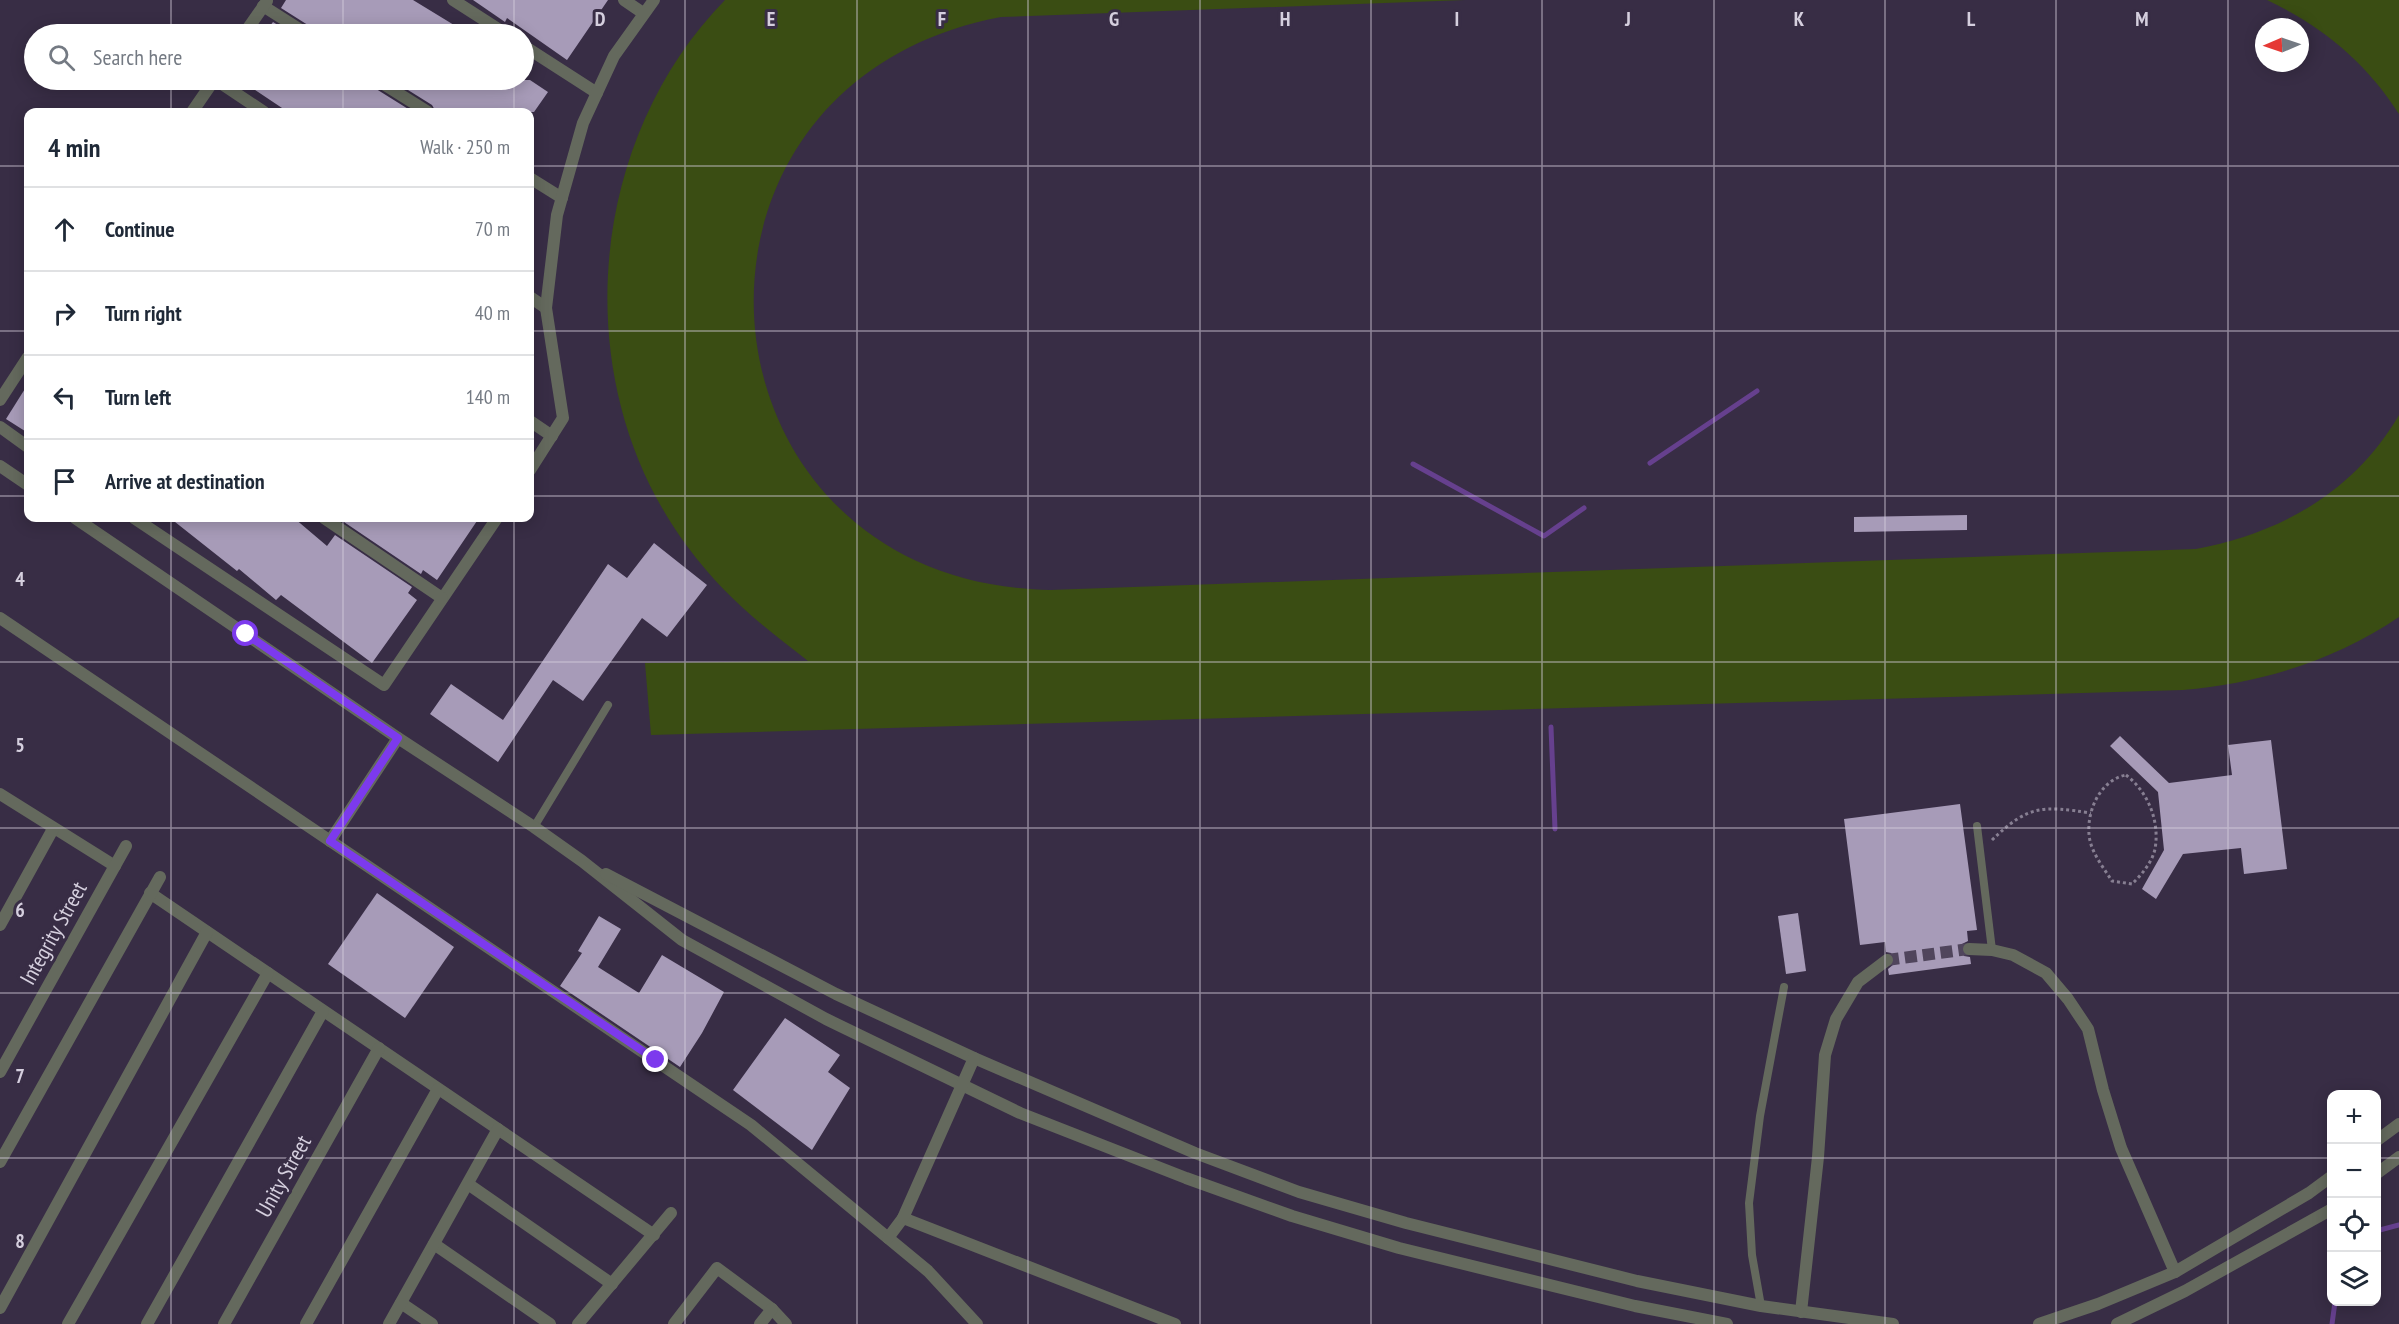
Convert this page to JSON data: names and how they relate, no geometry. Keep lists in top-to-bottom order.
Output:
{
  "streets": {
    "street": ["Integrity Street", "Unity Street"]
  },
  "north": "left",
  "page": {
    "search": "Search here",
    "heading": ["4 min", "Walk · 250 m"],
    "list": [
      ["Continue", "70 m"],
      ["Turn right", "40 m"],
      ["Turn left", "140 m"],
      "Arrive at destination"
    ],
    "map_buttons": ["+", "−"]
  },
  "grid": {
    "columns": [
      "D",
      "E",
      "F",
      "G",
      "H",
      "I",
      "J",
      "K",
      "L",
      "M"
    ],
    "rows": [
      "4",
      "5",
      "6",
      "7",
      "8"
    ]
  }
}
